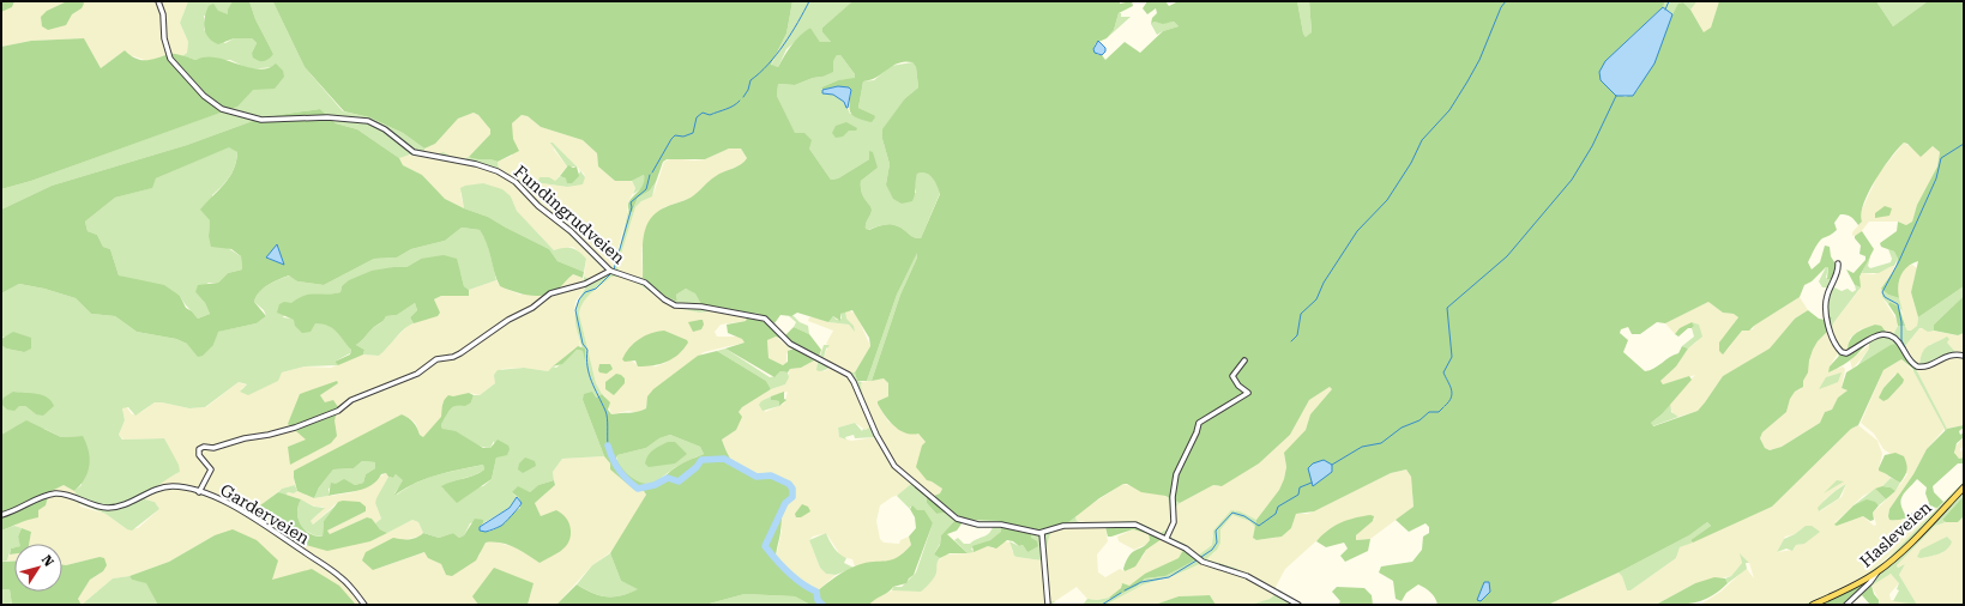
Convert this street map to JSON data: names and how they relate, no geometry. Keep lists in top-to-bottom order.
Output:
{
  "streets": {
    "main road": ["Hasleveien"],
    "street": ["Fundingrudveien", "Garderveien"]
  },
  "north": "top right"
}
